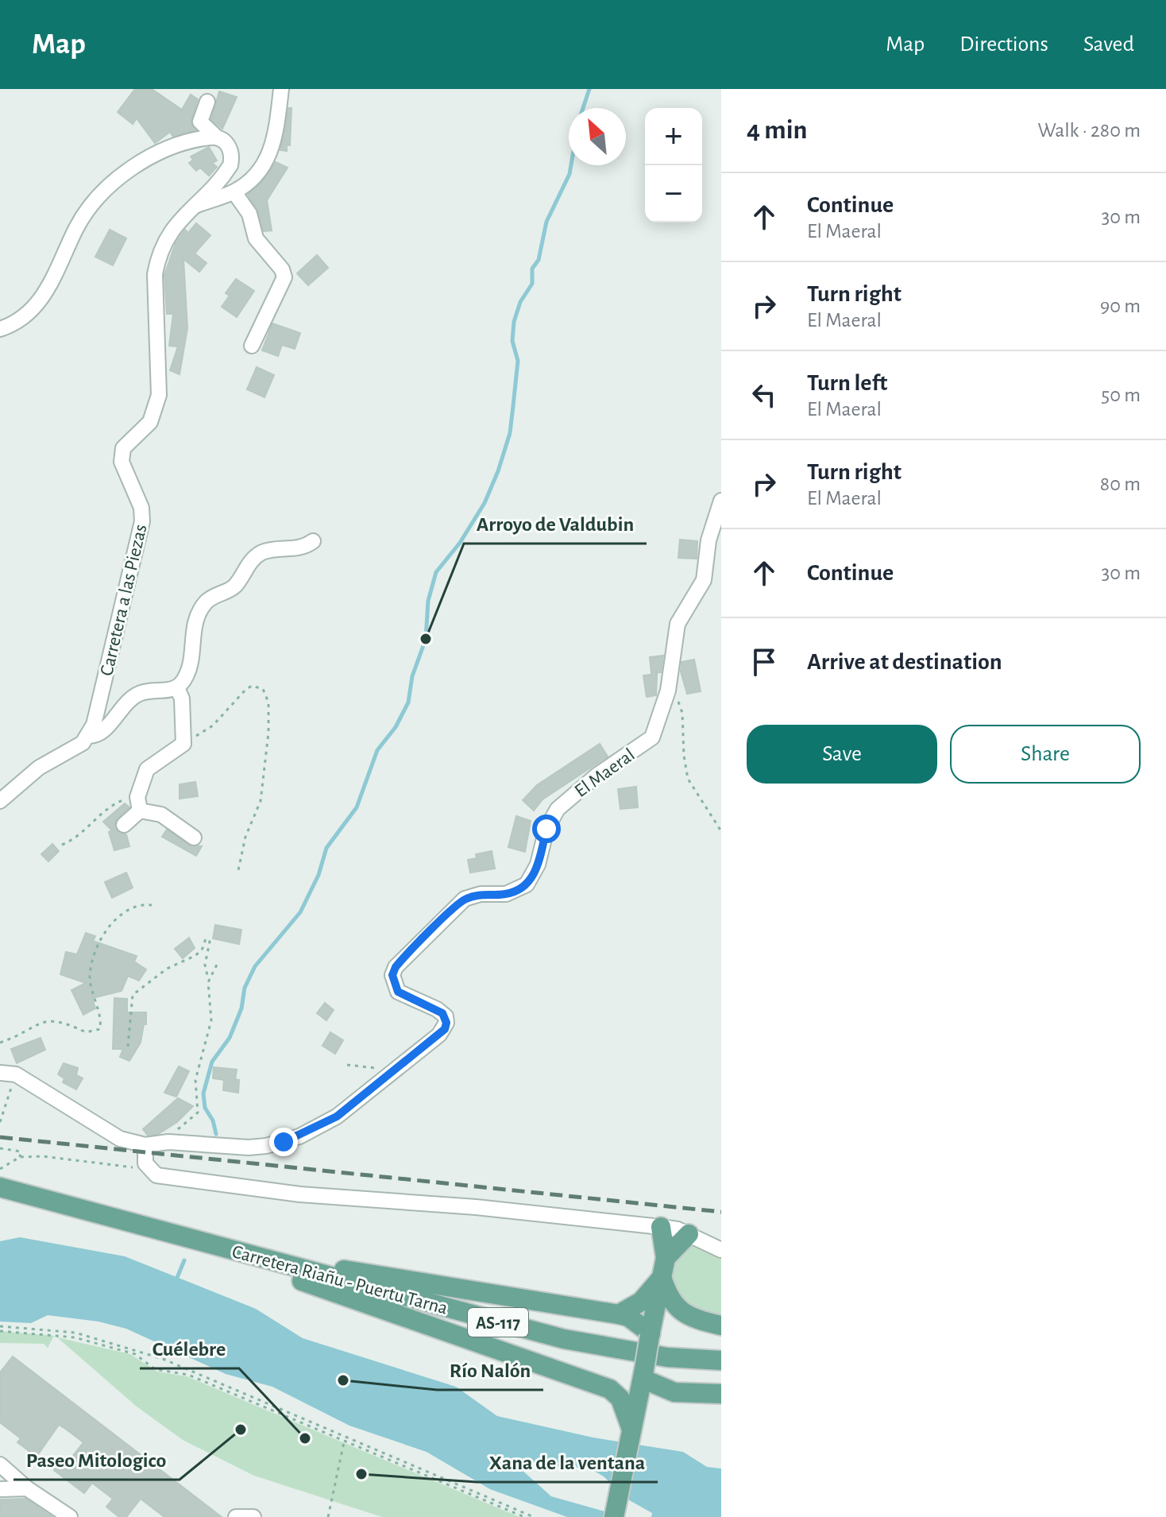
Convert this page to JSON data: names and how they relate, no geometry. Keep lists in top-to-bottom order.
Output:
{
  "streets": {
    "main road": ["Carretera Riañu - Puertu Tarna", "AS-117"],
    "street": ["Carretera a las Piezas", "El Maeral"]
  },
  "places": [
    "Arroyo de Valdubin",
    "Río Nalón",
    "Paseo Mitologico",
    "Cuélebre",
    "Xana de la ventana"
  ],
  "north": "top left",
  "page": {
    "header": "Map",
    "nav": ["Map", "Directions", "Saved"],
    "heading": ["4 min", "Walk · 280 m"],
    "map_buttons": ["+", "−"],
    "list": [
      ["Continue", "El Maeral", "30 m"],
      ["Turn right", "El Maeral", "90 m"],
      ["Turn left", "El Maeral", "50 m"],
      ["Turn right", "El Maeral", "80 m"],
      ["Continue", "30 m"],
      "Arrive at destination"
    ],
    "buttons": ["Save", "Share"]
  }
}
